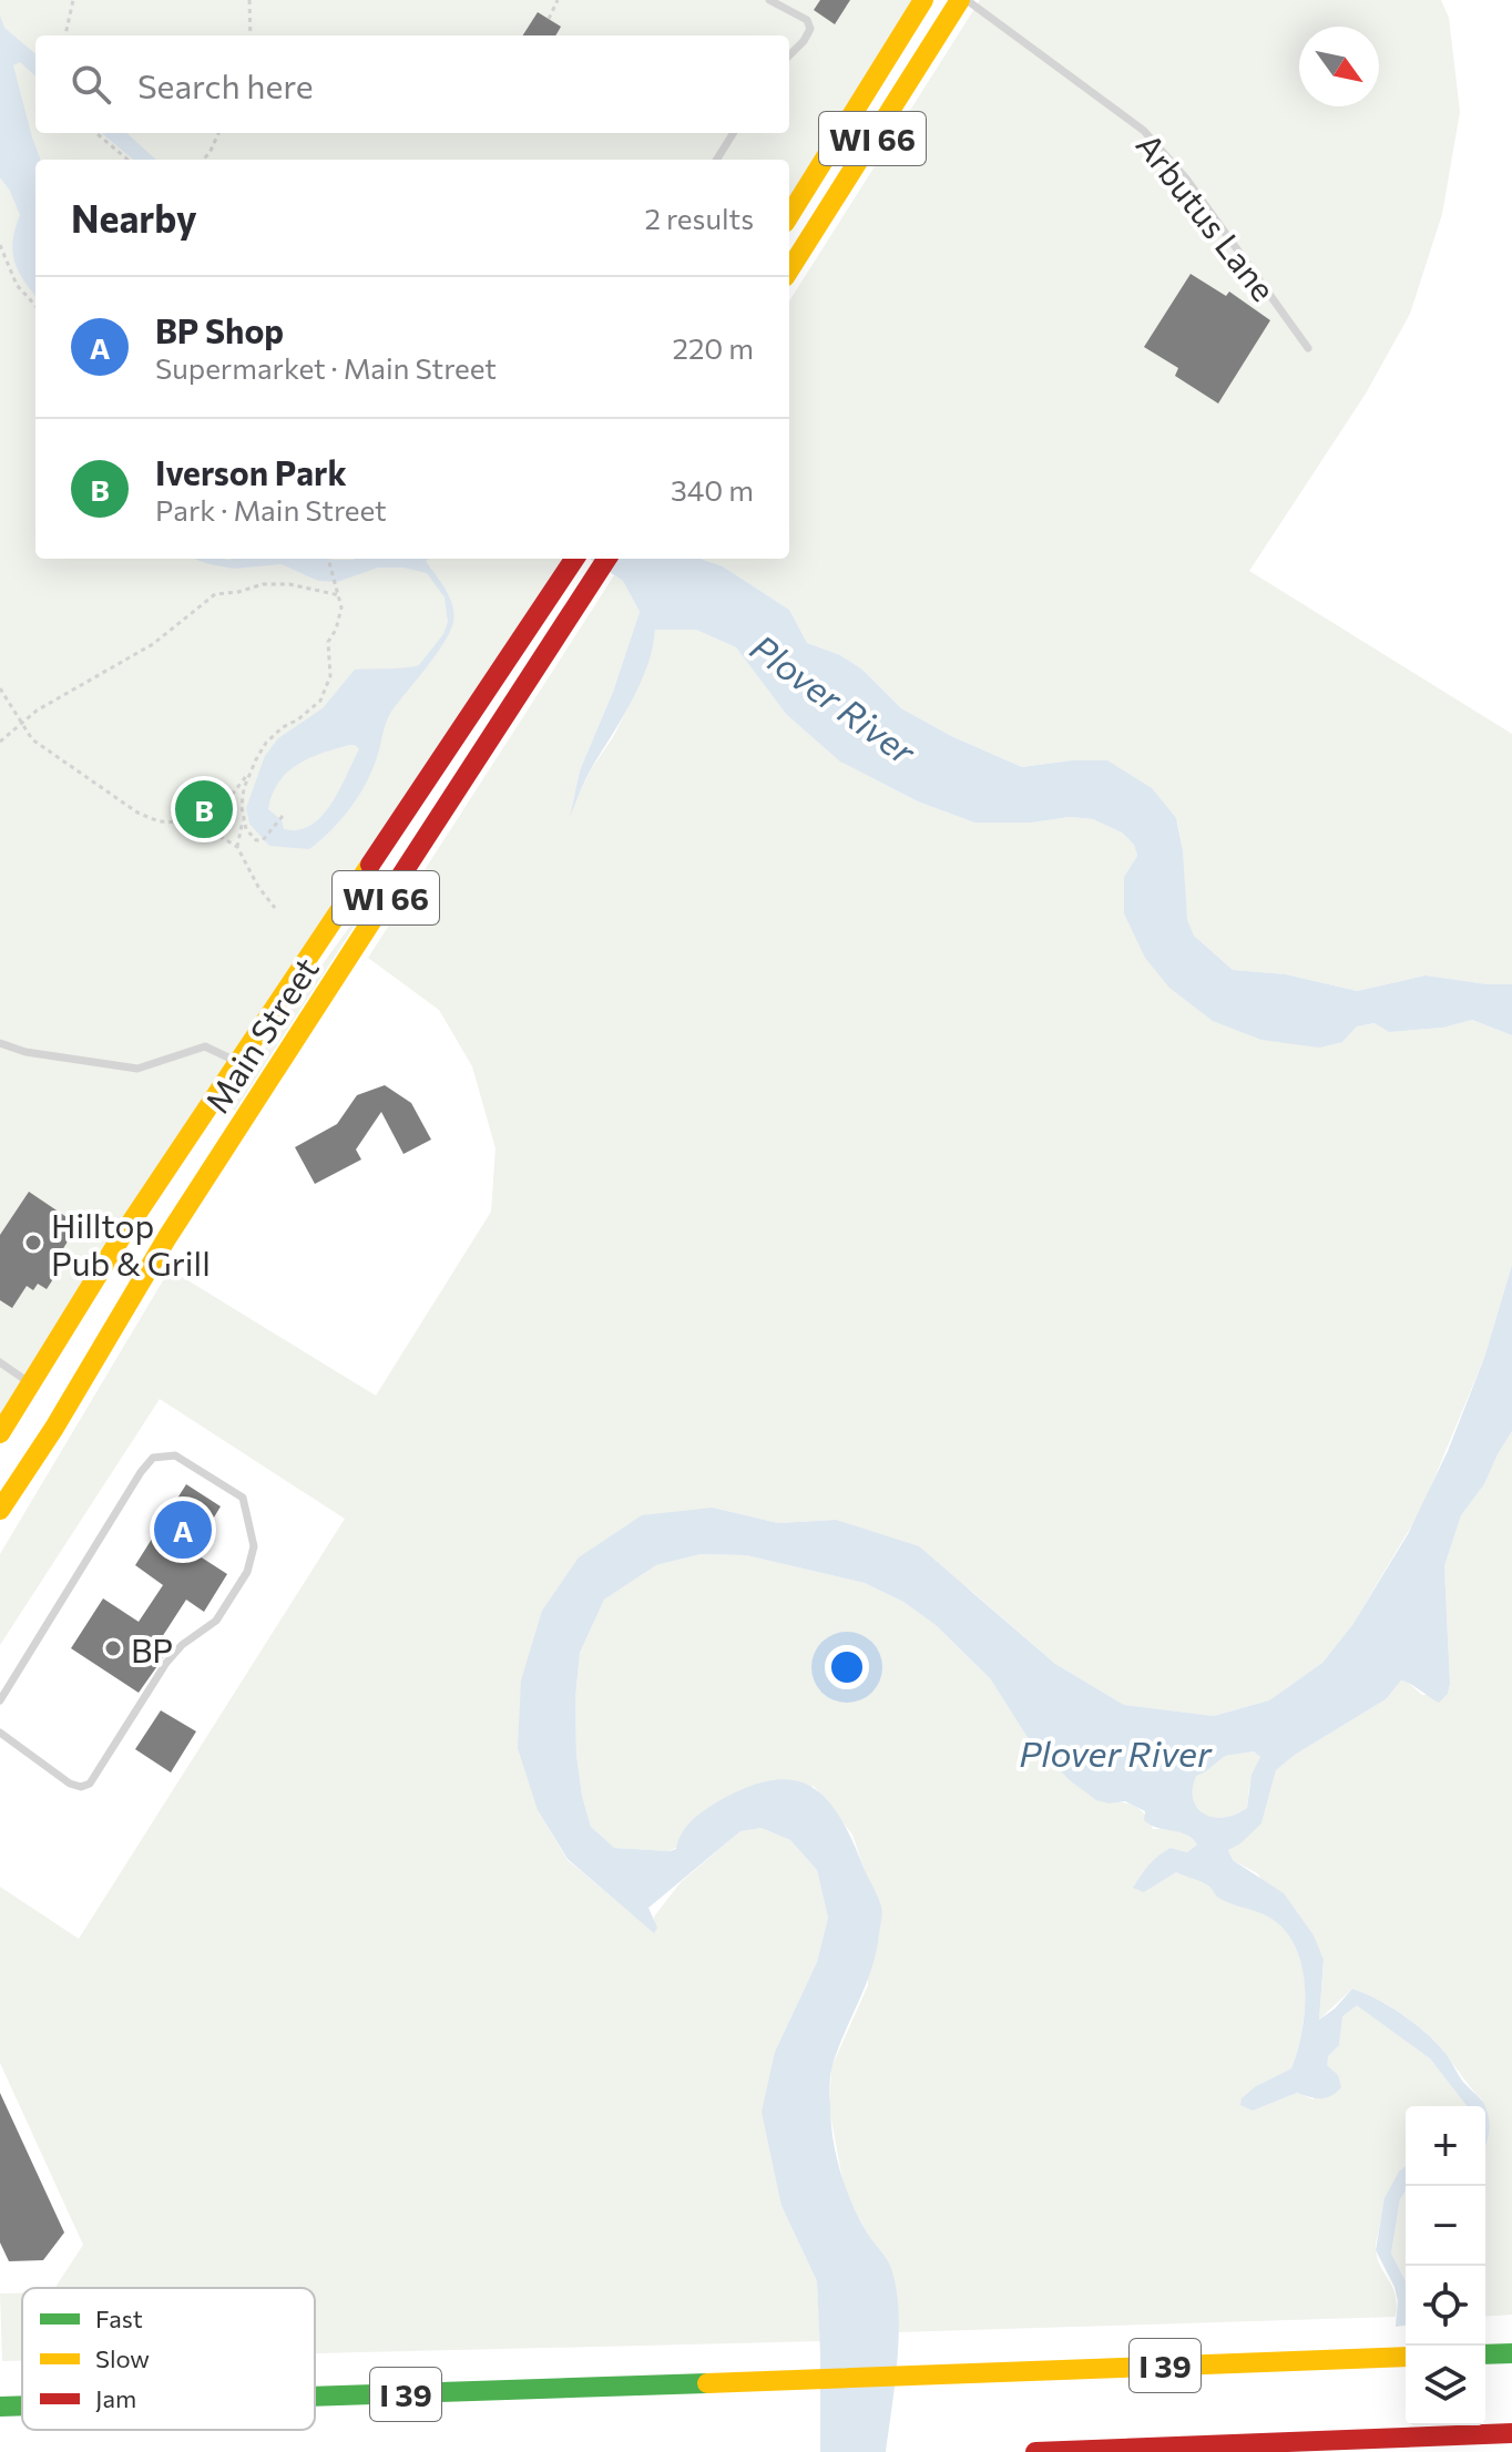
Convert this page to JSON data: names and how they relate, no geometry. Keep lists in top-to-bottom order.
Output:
{
  "streets": {
    "main road": ["WI 66", "Main Street", "I 39"],
    "lane": ["Arbutus Lane"]
  },
  "water": ["Plover River"],
  "places": ["Hilltop Pub & Grill", "BP"],
  "legend": ["Fast", "Slow", "Jam"],
  "north": "bottom right",
  "page": {
    "search": "Search here",
    "heading": ["Nearby", "2 results"],
    "list": [
      {
        "mark": "A",
        "name": "BP Shop",
        "note": "Supermarket · Main Street",
        "value": "220 m"
      },
      {
        "mark": "B",
        "name": "Iverson Park",
        "note": "Park · Main Street",
        "value": "340 m"
      }
    ],
    "pins": ["B", "A"],
    "map_buttons": ["+", "−"]
  }
}
